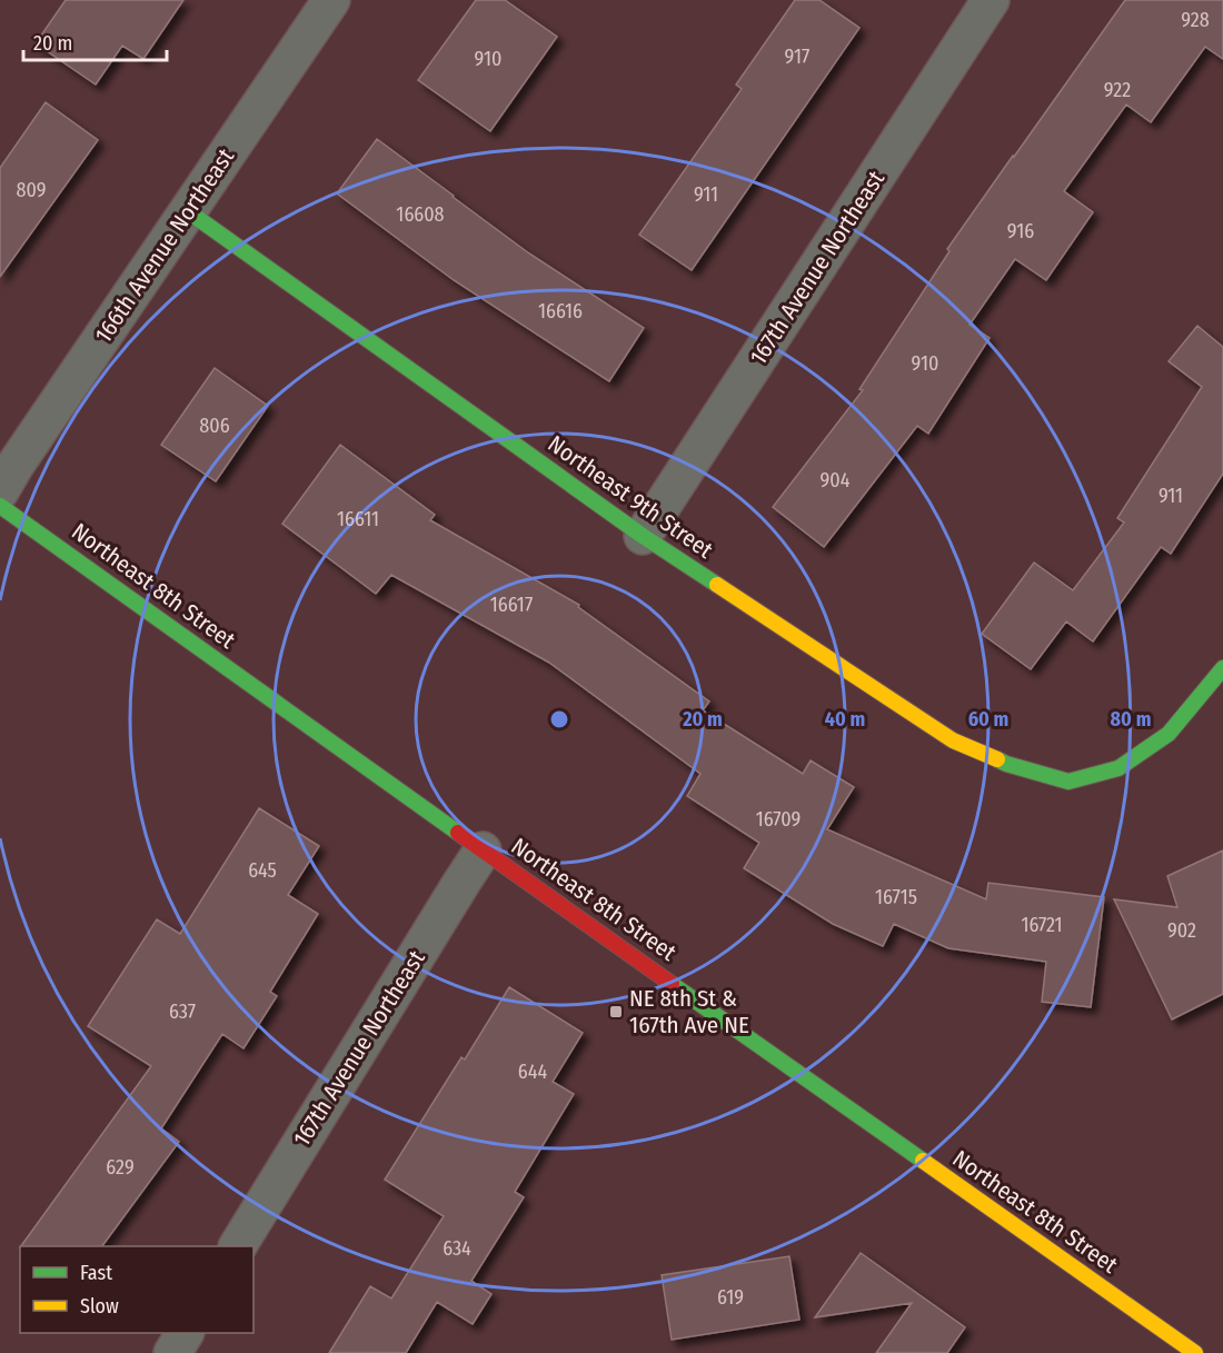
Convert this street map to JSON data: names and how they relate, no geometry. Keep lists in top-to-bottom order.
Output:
{
  "streets": {
    "street": [
      "166th Avenue Northeast",
      "167th Avenue Northeast",
      "Northeast 9th Street",
      "Northeast 8th Street"
    ]
  },
  "crossings": [
    ["166th Avenue Northeast", "Northeast 9th Street"],
    ["167th Avenue Northeast", "Northeast 9th Street"],
    ["167th Avenue Northeast", "Northeast 8th Street"]
  ],
  "places": {
    "transit": ["NE 8th St & 167th Ave NE"]
  },
  "house_numbers": [
    "928",
    "917",
    "910",
    "922",
    "809",
    "911",
    "16608",
    "916",
    "16616",
    "910",
    "806",
    "904",
    "911",
    "16611",
    "16617",
    "16709",
    "645",
    "16715",
    "16721",
    "902",
    "637",
    "644",
    "629",
    "634",
    "619"
  ],
  "legend": ["Fast", "Slow"],
  "scale_bar": "20 m",
  "rings": [
    "20 m",
    "40 m",
    "60 m",
    "80 m"
  ]
}
